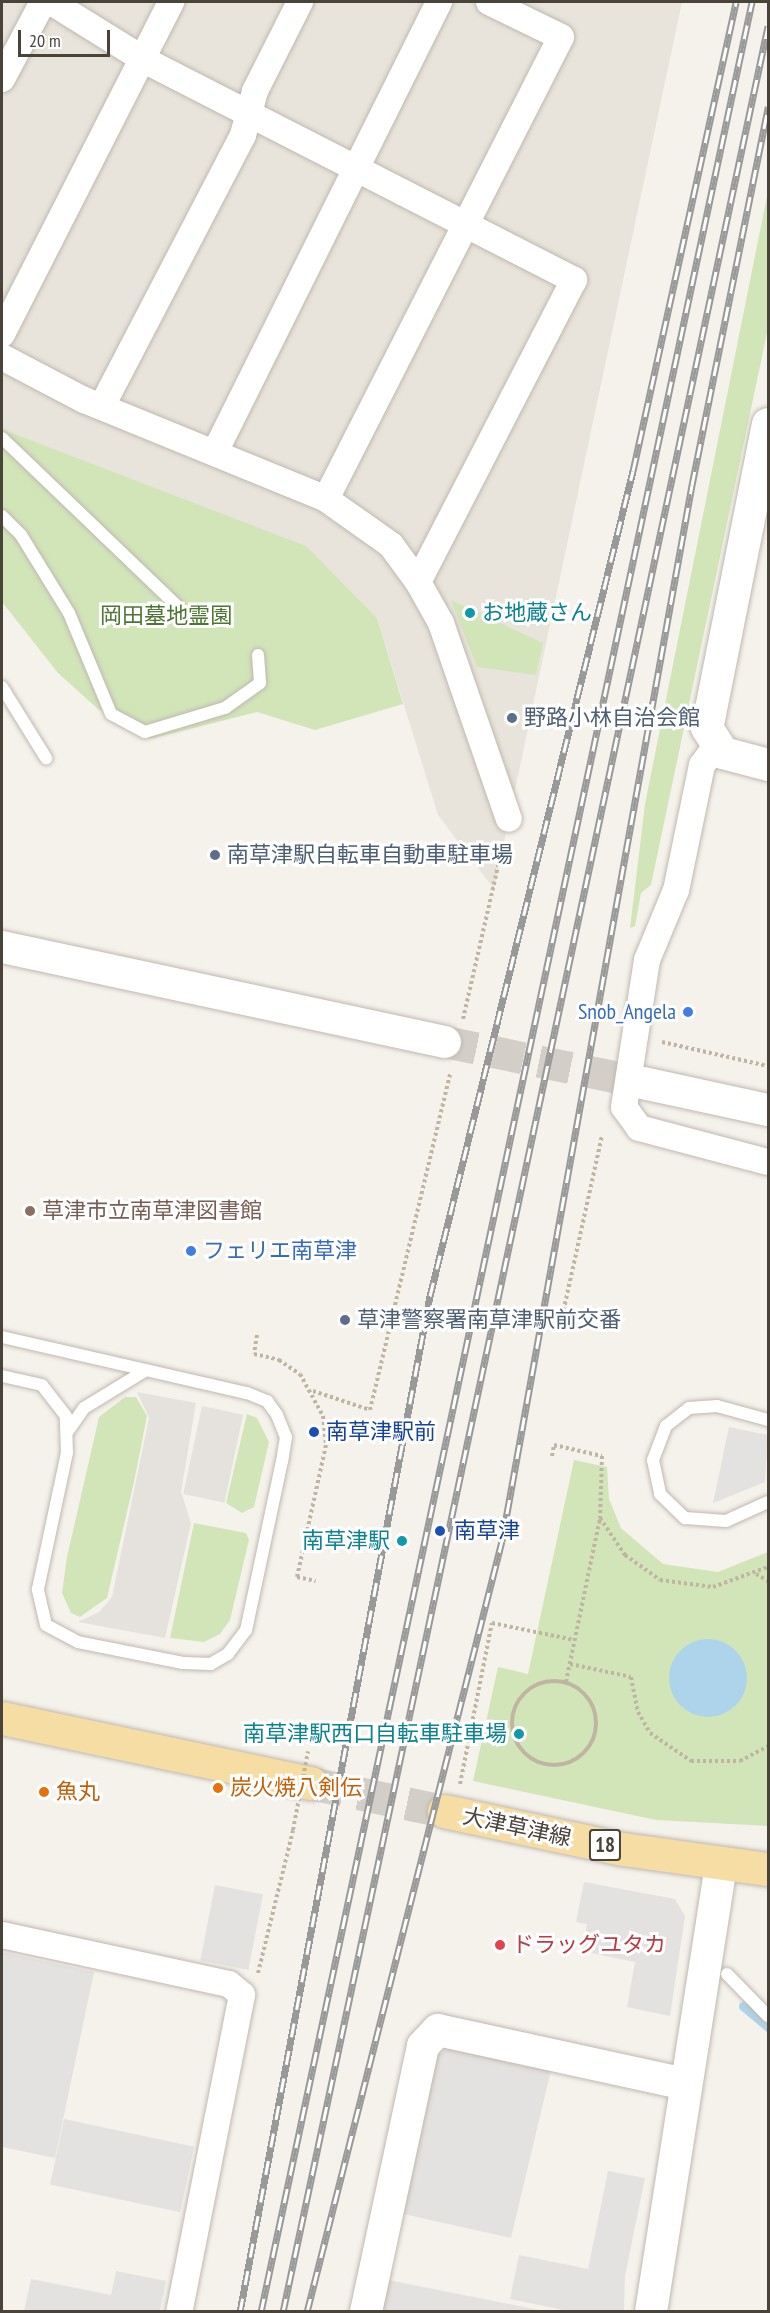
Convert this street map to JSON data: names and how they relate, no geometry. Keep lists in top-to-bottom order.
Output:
{
  "streets": {
    "main road": ["大津草津線", "18"]
  },
  "parks": ["岡田墓地霊園"],
  "places": [
    "お地蔵さん",
    "野路小林自治会館",
    "南草津駅自転車自動車駐車場",
    "Snob_Angela",
    "草津市立南草津図書館",
    "フェリエ南草津",
    "草津警察署南草津駅前交番",
    "南草津駅前",
    "南草津",
    "南草津駅",
    "南草津駅西口自転車駐車場",
    "炭火焼八剣伝",
    "魚丸",
    "ドラッグユタカ"
  ],
  "scale_bar": "20 m"
}
